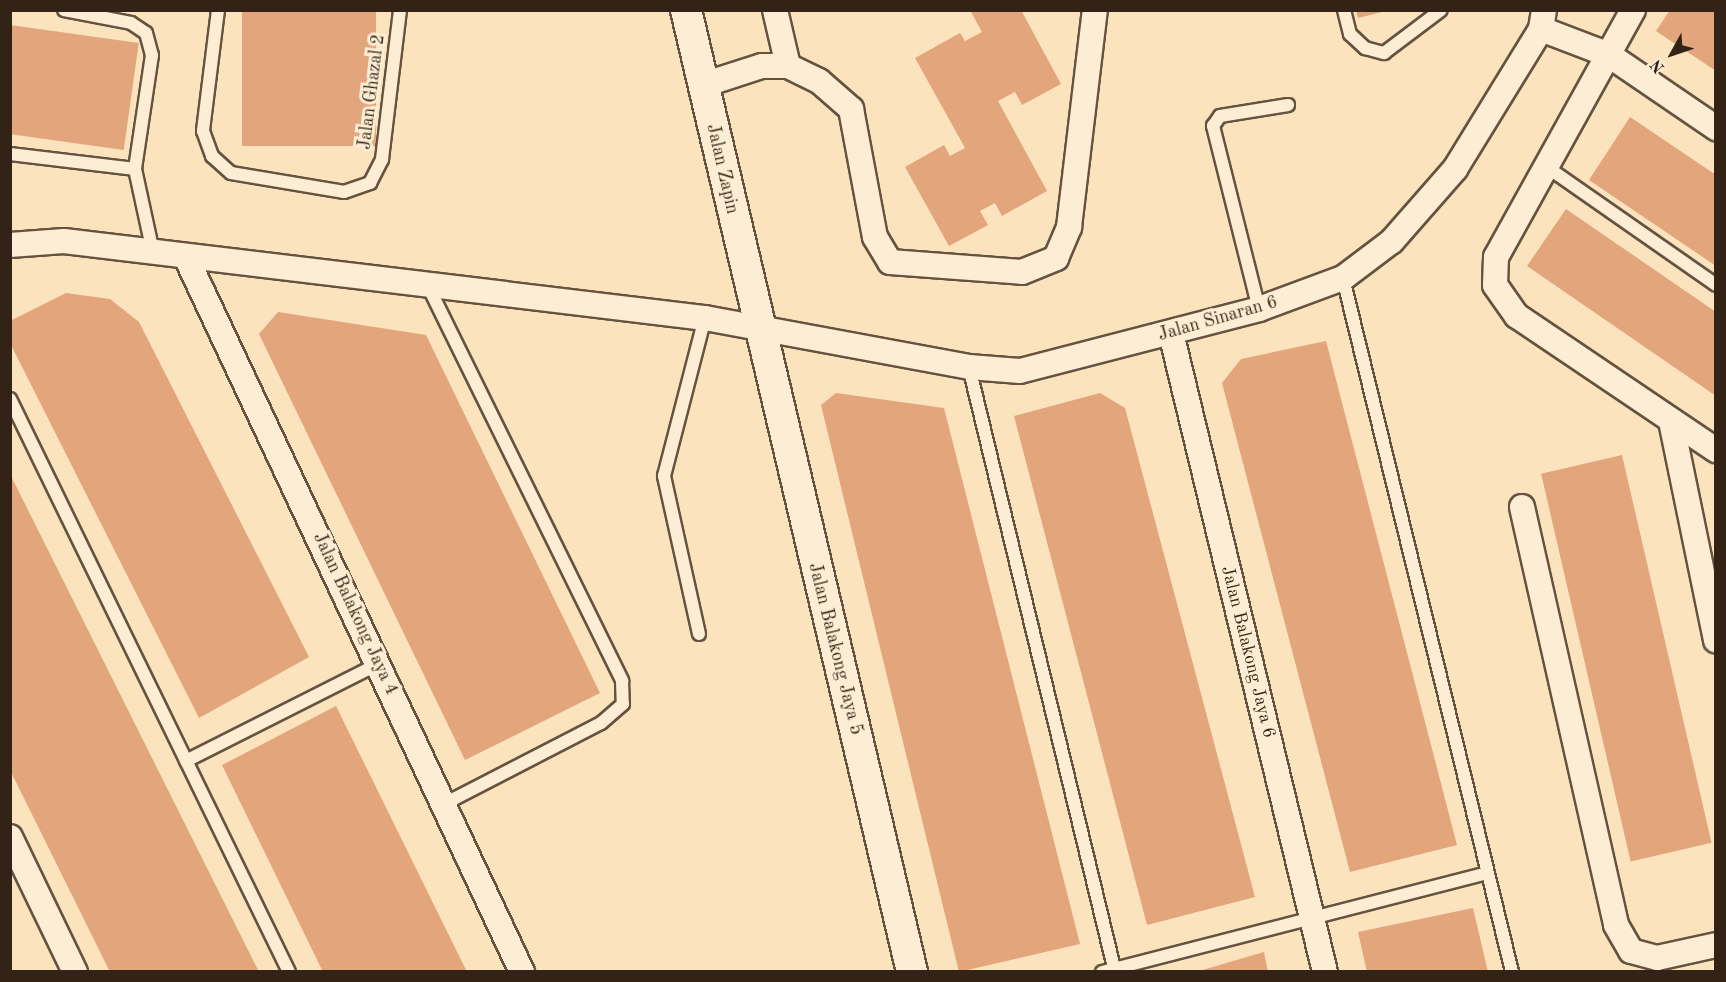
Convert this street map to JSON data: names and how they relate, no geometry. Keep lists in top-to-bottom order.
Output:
{
  "streets": {
    "street": [
      "Jalan Zapin",
      "Jalan Sinaran 6",
      "Jalan Balakong Jaya 4",
      "Jalan Balakong Jaya 5",
      "Jalan Balakong Jaya 6"
    ],
    "lane": ["Jalan Ghazal 2"]
  },
  "crossings": [
    ["Jalan Zapin", "Jalan Sinaran 6"],
    ["Jalan Zapin", "Jalan Balakong Jaya 5"],
    ["Jalan Sinaran 6", "Jalan Balakong Jaya 4"],
    ["Jalan Sinaran 6", "Jalan Balakong Jaya 5"],
    ["Jalan Sinaran 6", "Jalan Balakong Jaya 6"]
  ],
  "north": "bottom left"
}
